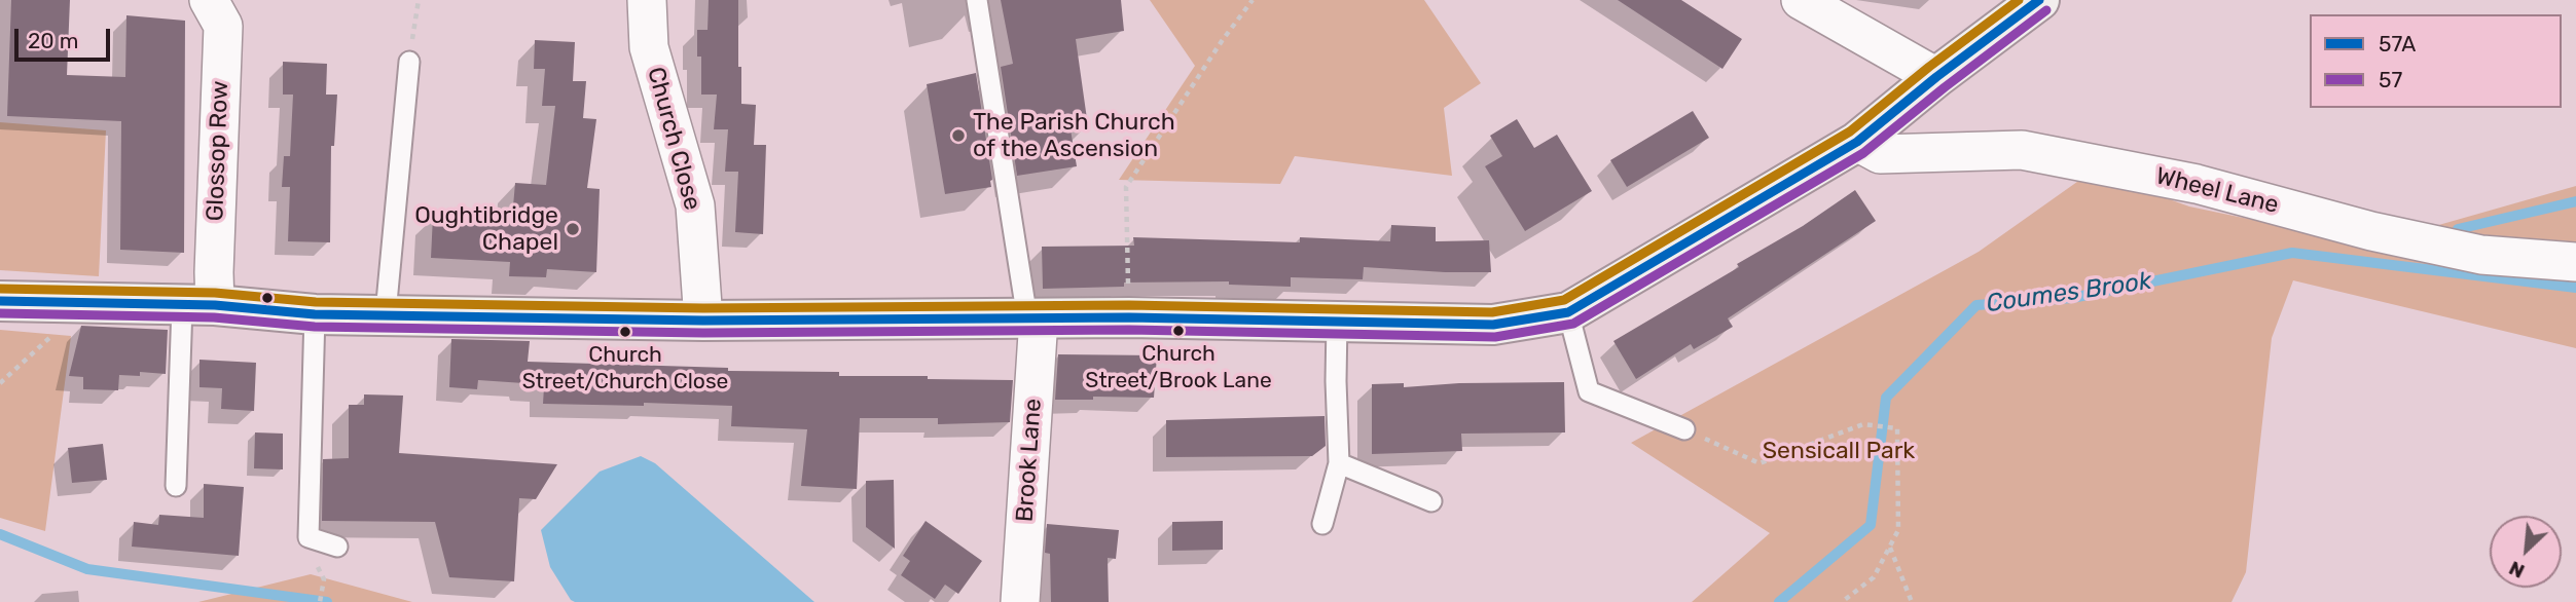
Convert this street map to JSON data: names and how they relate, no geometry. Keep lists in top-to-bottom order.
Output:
{
  "streets": {
    "street": [
      "Church Close",
      "Glossop Row",
      "Wheel Lane",
      "Brook Lane"
    ]
  },
  "water": ["Coumes Brook"],
  "parks": ["Sensicall Park"],
  "places": [
    "The Parish Church of the Ascension",
    "Oughtibridge Chapel",
    "Church Street/Brook Lane",
    "Church Street/Church Close"
  ],
  "lines": ["transit line 57A", "transit line 57"],
  "legend": ["57A", "57"],
  "scale_bar": "20 m",
  "north": "bottom left"
}
